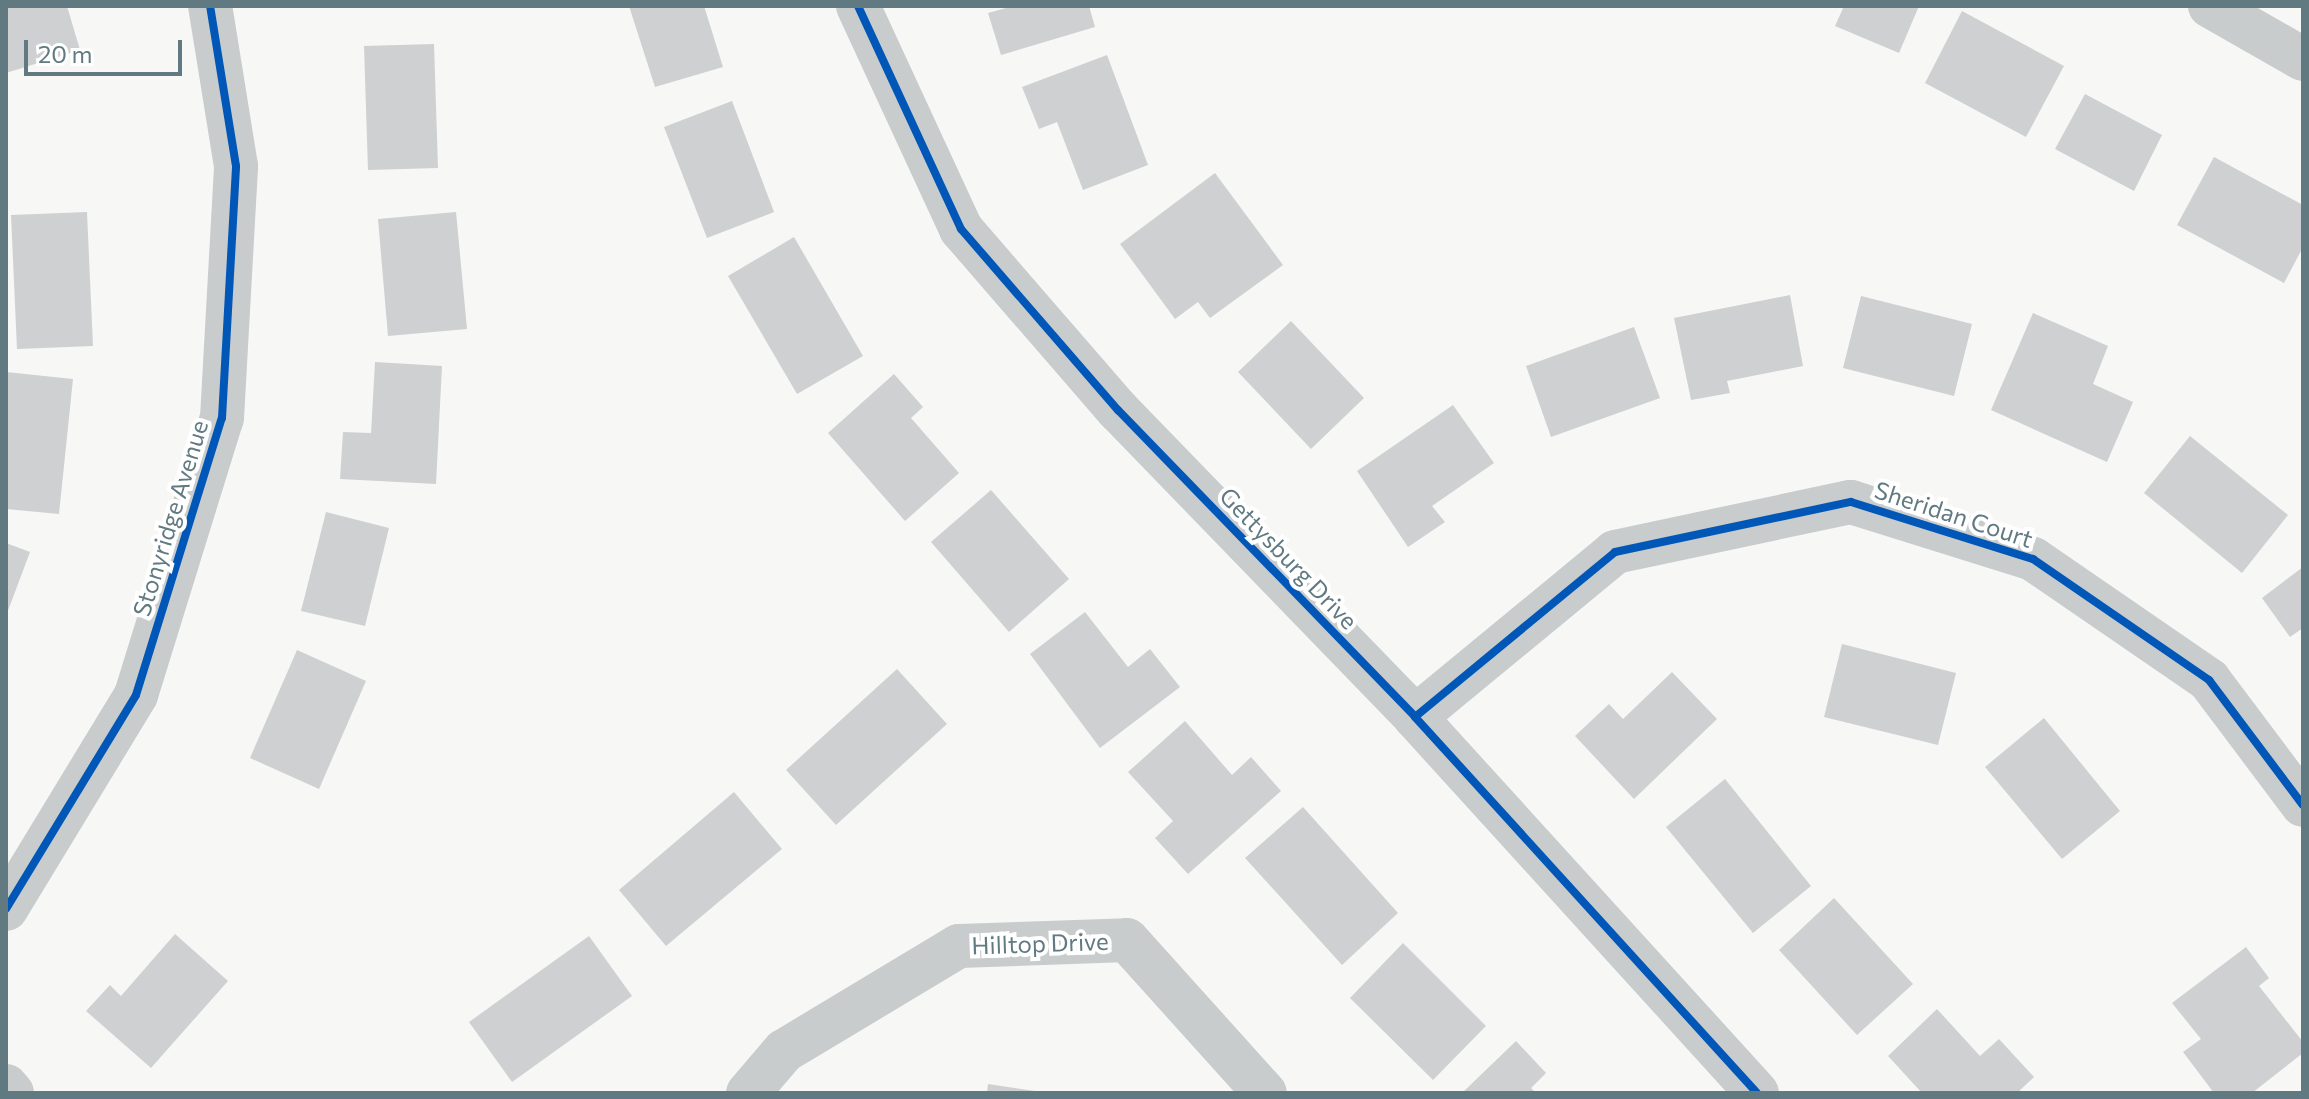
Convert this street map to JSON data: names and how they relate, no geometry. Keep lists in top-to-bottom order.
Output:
{
  "streets": {
    "street": [
      "Sheridan Court",
      "Stonyridge Avenue",
      "Gettysburg Drive",
      "Hilltop Drive"
    ]
  },
  "crossings": [
    ["Sheridan Court", "Gettysburg Drive"]
  ],
  "scale_bar": "20 m"
}
